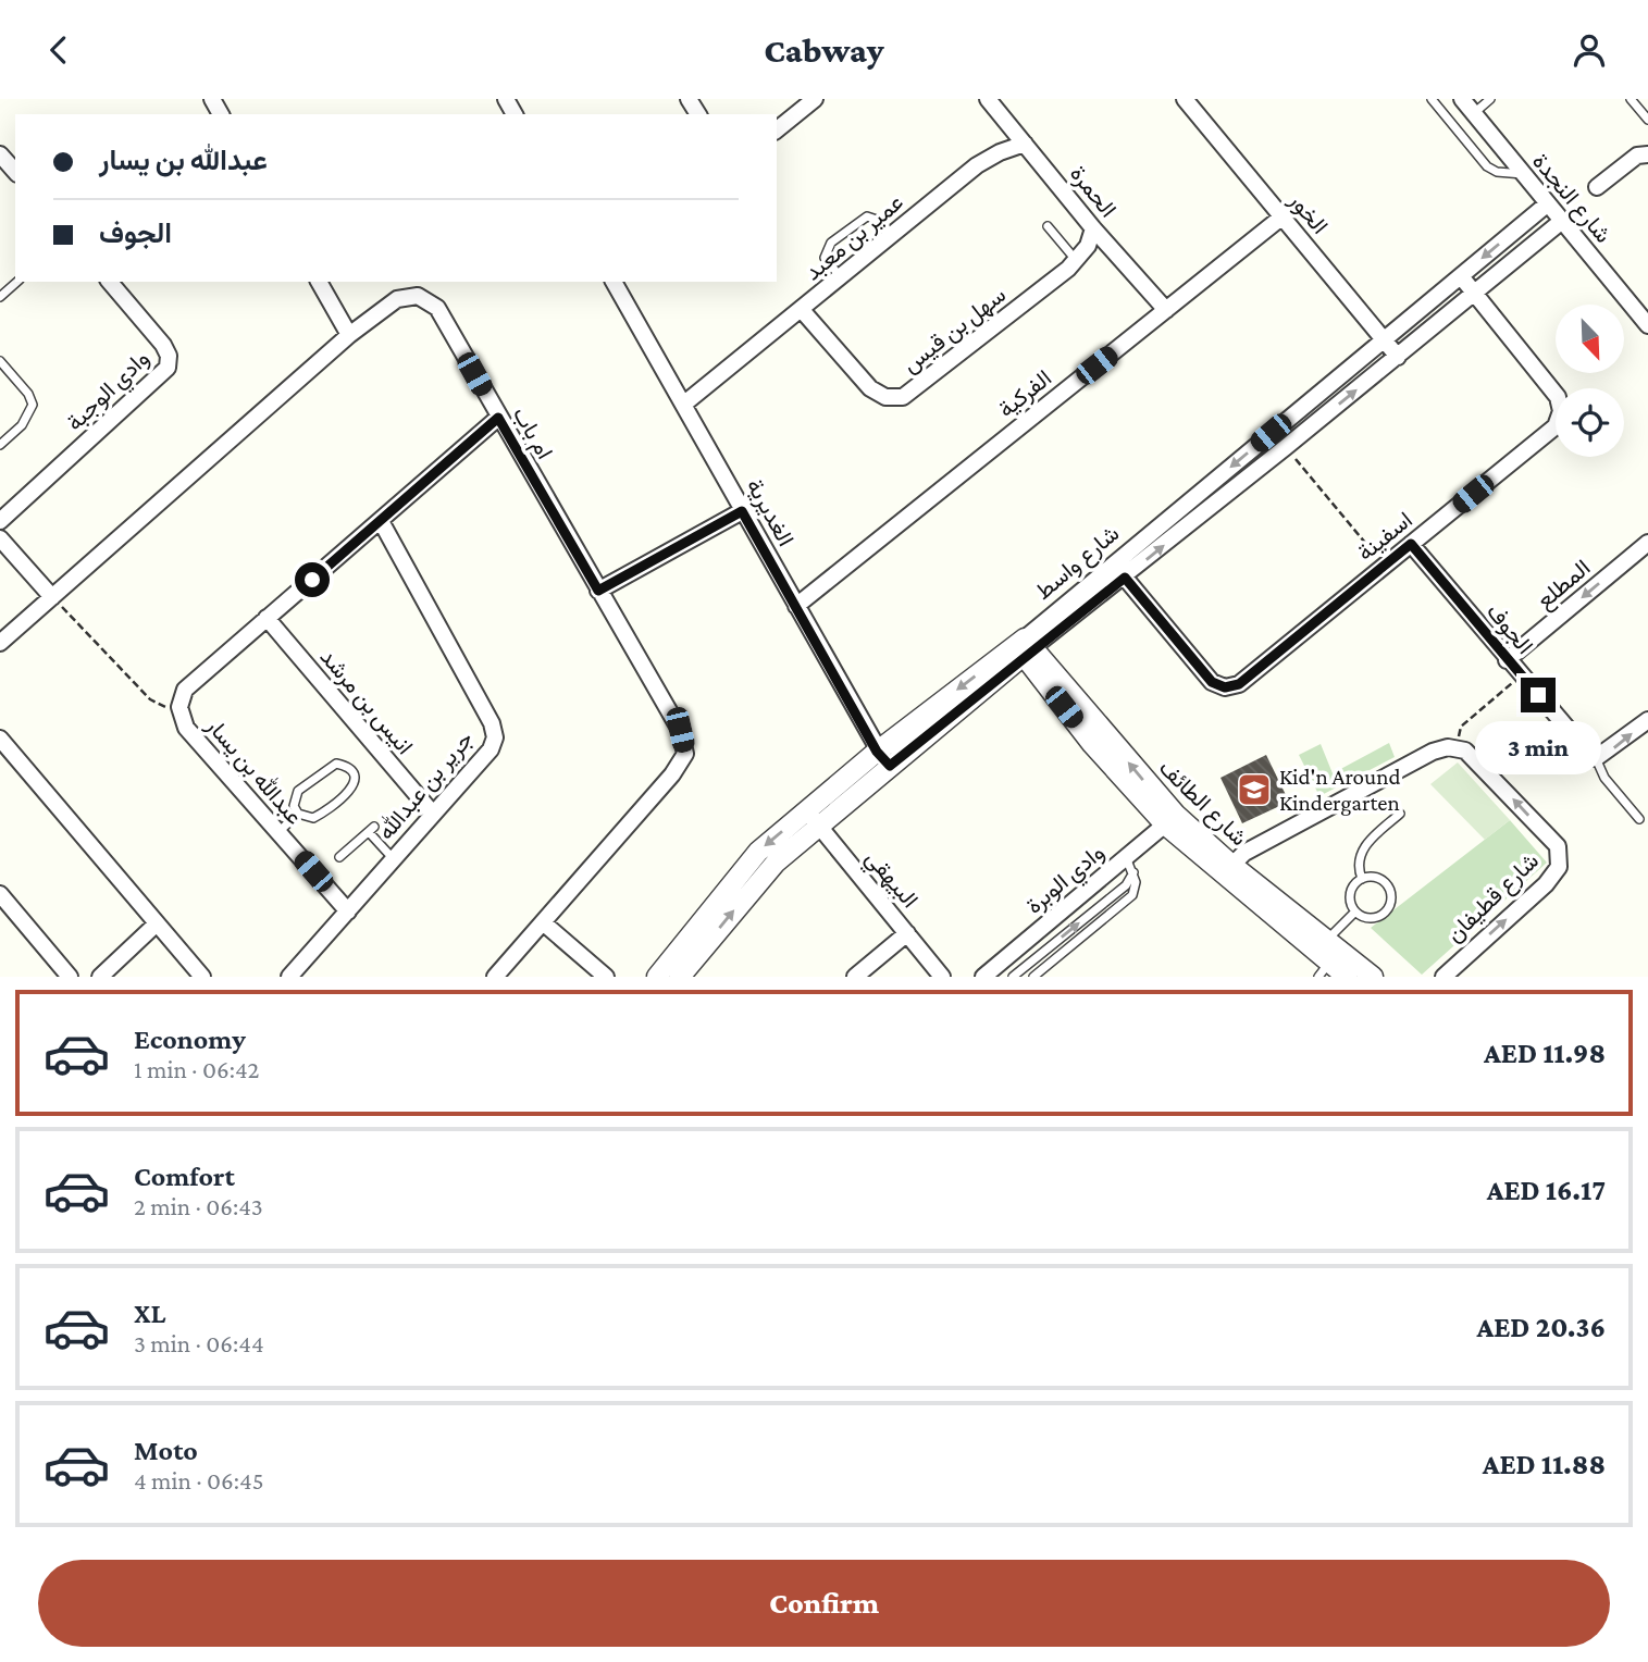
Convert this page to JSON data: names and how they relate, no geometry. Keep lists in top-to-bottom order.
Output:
{
  "streets": {
    "street": [
      "الحمرة",
      "شارع النجدة",
      "الخور",
      "عمير بن معبد",
      "سهل بن قيس",
      "وادي الوجبة",
      "الفركية",
      "ام باب",
      "الغديرية",
      "اسفينة",
      "شارع واسط",
      "المطلع",
      "الجوف",
      "انيس بن مرشد",
      "عبدالله بن يسار",
      "جرير بن عبدالله",
      "شارع الطائف",
      "البيهقي",
      "وادي الوبرة",
      "شارع قطيفان"
    ]
  },
  "crossings": [
    ["الحمرة", "عمير بن معبد"],
    ["الحمرة", "سهل بن قيس"],
    ["الحمرة", "الفركية"],
    ["شارع النجدة", "شارع واسط"],
    ["الخور", "الفركية"],
    ["الخور", "شارع واسط"],
    ["عمير بن معبد", "سهل بن قيس"],
    ["عمير بن معبد", "الغديرية"],
    ["الفركية", "الغديرية"],
    ["ام باب", "عبدالله بن يسار"],
    ["الغديرية", "شارع واسط"],
    ["اسفينة", "شارع واسط"],
    ["اسفينة", "الجوف"],
    ["شارع واسط", "شارع الطائف"],
    ["شارع واسط", "البيهقي"],
    ["المطلع", "الجوف"],
    ["انيس بن مرشد", "عبدالله بن يسار"],
    ["انيس بن مرشد", "جرير بن عبدالله"],
    ["عبدالله بن يسار", "جرير بن عبدالله"],
    ["شارع الطائف", "وادي الوبرة"]
  ],
  "places": {
    "school or university": ["Kid'n Around Kindergarten"]
  },
  "north": "bottom right",
  "page": {
    "header": "Cabway",
    "banner": ["عبدالله بن يسار", "الجوف"],
    "bubble": "3 min",
    "list": [
      {
        "name": "Economy",
        "note": "1 min · 06:42",
        "value": "AED 11.98"
      },
      {
        "name": "Comfort",
        "note": "2 min · 06:43",
        "value": "AED 16.17"
      },
      {
        "name": "XL",
        "note": "3 min · 06:44",
        "value": "AED 20.36"
      },
      {
        "name": "Moto",
        "note": "4 min · 06:45",
        "value": "AED 11.88"
      }
    ],
    "buttons": "Confirm"
  }
}
